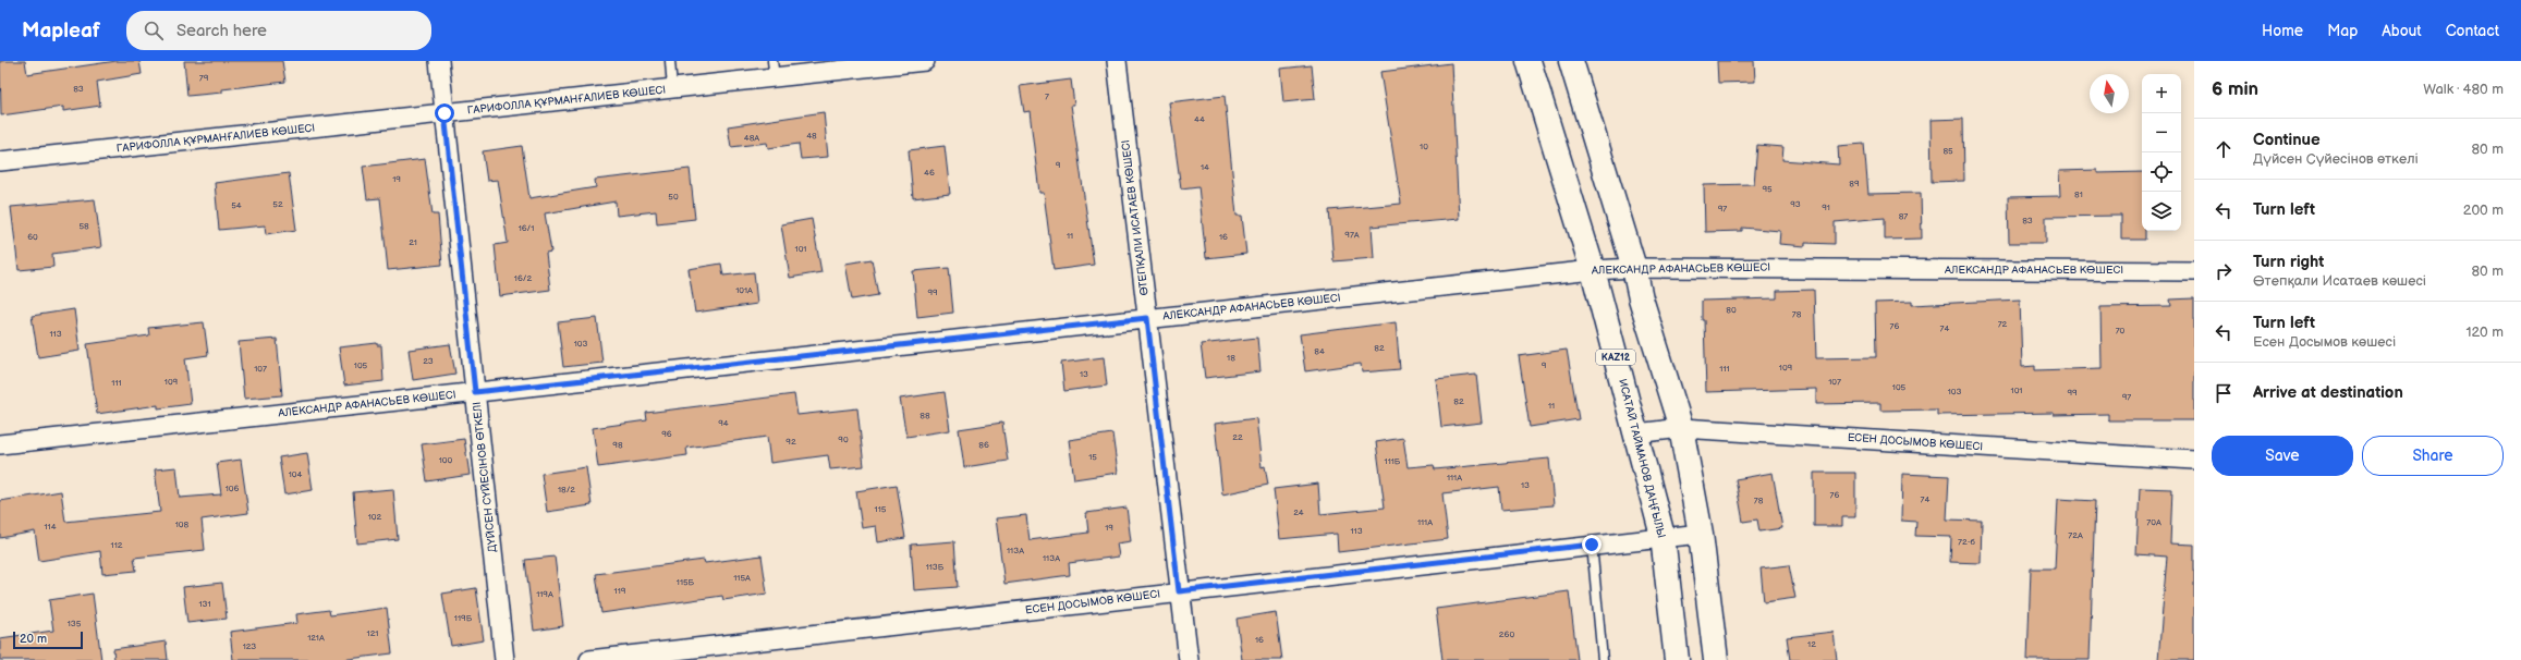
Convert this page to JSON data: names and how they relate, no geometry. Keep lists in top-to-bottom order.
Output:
{
  "streets": {
    "main road": ["KAZ12", "ИСАТАЙ ТАЙМАНОВ ДАҢҒЫЛЫ"],
    "street": [
      "ГАРИФОЛЛА ҚҰРМАНҒАЛИЕВ КӨШЕСІ",
      "ӨТЕПҚАЛИ ИСАТАЕВ КӨШЕСІ",
      "АЛЕКСАНДР АФАНАСЬЕВ КӨШЕСІ",
      "ЕСЕН ДОСЫМОВ КӨШЕСІ",
      "ДҮЙСЕН СҮЙЕСІНОВ ӨТКЕЛІ"
    ]
  },
  "crossings": [
    ["ГАРИФОЛЛА ҚҰРМАНҒАЛИЕВ КӨШЕСІ", "ДҮЙСЕН СҮЙЕСІНОВ ӨТКЕЛІ"],
    ["ӨТЕПҚАЛИ ИСАТАЕВ КӨШЕСІ", "АЛЕКСАНДР АФАНАСЬЕВ КӨШЕСІ"],
    ["ӨТЕПҚАЛИ ИСАТАЕВ КӨШЕСІ", "ЕСЕН ДОСЫМОВ КӨШЕСІ"],
    ["АЛЕКСАНДР АФАНАСЬЕВ КӨШЕСІ", "ИСАТАЙ ТАЙМАНОВ ДАҢҒЫЛЫ"],
    ["АЛЕКСАНДР АФАНАСЬЕВ КӨШЕСІ", "ДҮЙСЕН СҮЙЕСІНОВ ӨТКЕЛІ"],
    ["ЕСЕН ДОСЫМОВ КӨШЕСІ", "ИСАТАЙ ТАЙМАНОВ ДАҢҒЫЛЫ"]
  ],
  "house_numbers": [
    "79",
    "83",
    "7",
    "44",
    "48",
    "48А",
    "10",
    "85",
    "9",
    "14",
    "46",
    "19",
    "89",
    "95",
    "81",
    "50",
    "52",
    "93",
    "54",
    "91",
    "97",
    "87",
    "83",
    "58",
    "16/1",
    "97А",
    "11",
    "60",
    "16",
    "21",
    "101",
    "16/2",
    "101А",
    "99",
    "80",
    "78",
    "72",
    "76",
    "74",
    "70",
    "113",
    "103",
    "82",
    "84",
    "18",
    "23",
    "105",
    "9",
    "109",
    "107",
    "111",
    "13",
    "109",
    "107",
    "111",
    "105",
    "101",
    "103",
    "99",
    "97",
    "82",
    "11",
    "88",
    "94",
    "96",
    "22",
    "90",
    "92",
    "98",
    "86",
    "15",
    "100",
    "111Б",
    "104",
    "111А",
    "13",
    "106",
    "18/2",
    "76",
    "74",
    "78",
    "115",
    "24",
    "102",
    "111А",
    "70А",
    "108",
    "114",
    "19",
    "113",
    "72А",
    "72-б",
    "112",
    "113А",
    "113А",
    "113Б",
    "115А",
    "115Б",
    "119",
    "119А",
    "131",
    "119Б",
    "135",
    "121",
    "260",
    "121А",
    "16",
    "12",
    "123"
  ],
  "scale_bar": "20 m",
  "north": "top",
  "page": {
    "header": "Mapleaf",
    "search": "Search here",
    "nav": [
      "Home",
      "Map",
      "About",
      "Contact"
    ],
    "heading": ["6 min", "Walk · 480 m"],
    "map_buttons": ["+", "−"],
    "list": [
      ["Continue", "Дүйсен Сүйесінов өткелі", "80 m"],
      ["Turn left", "200 m"],
      ["Turn right", "Өтепқали Исатаев көшесі", "80 m"],
      ["Turn left", "Есен Досымов көшесі", "120 m"],
      "Arrive at destination"
    ],
    "buttons": ["Save", "Share"],
    "scale": "20 m"
  }
}
